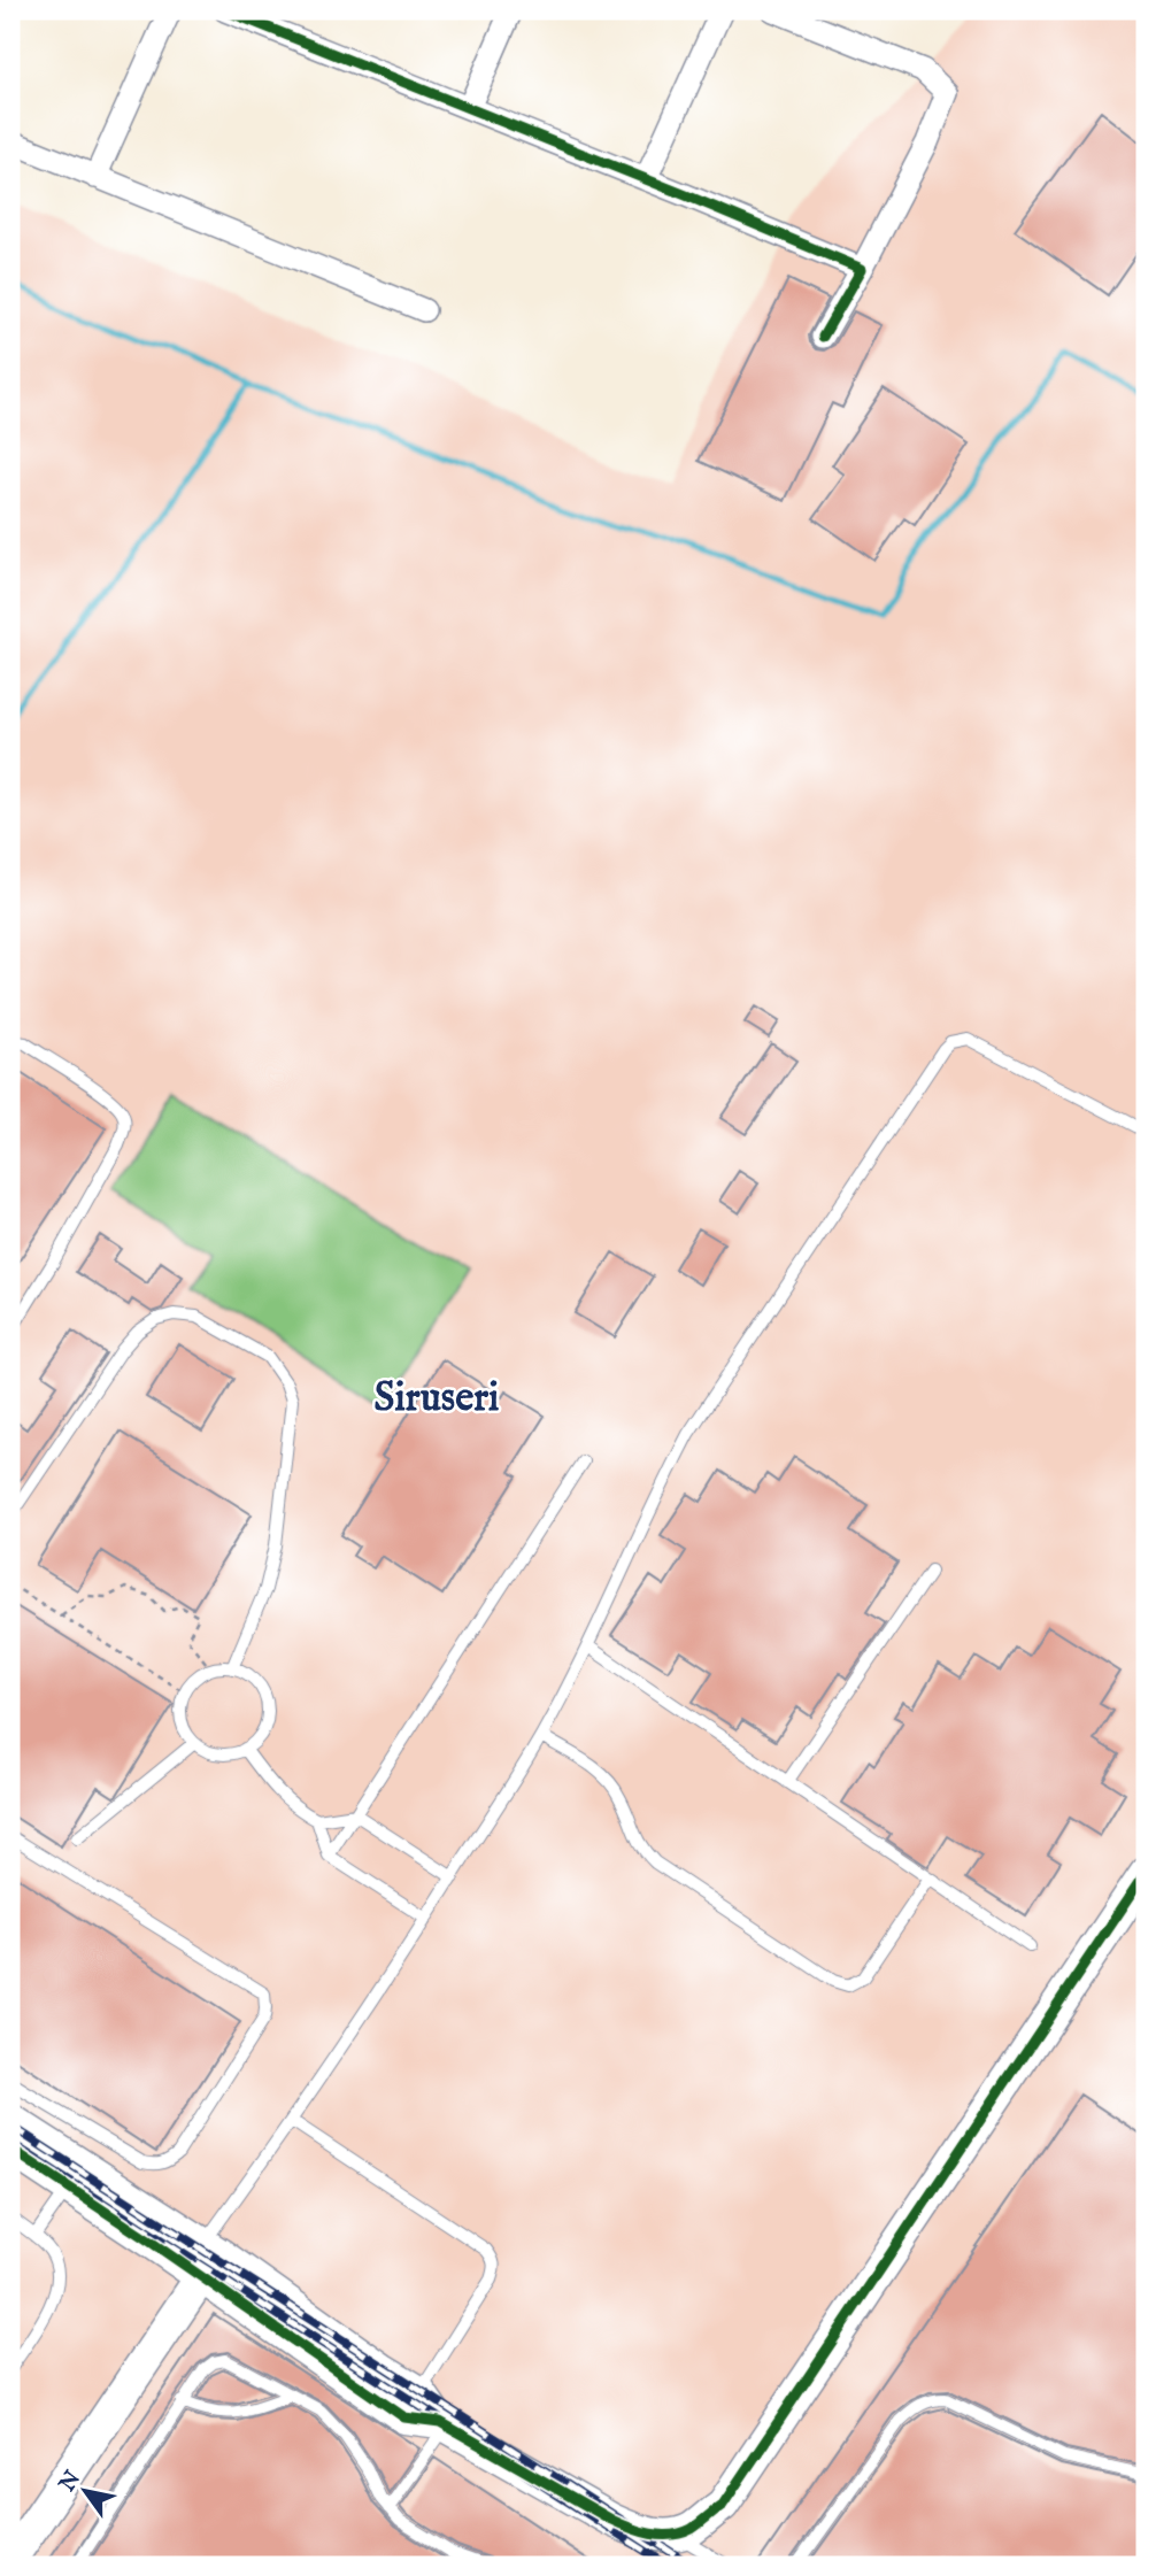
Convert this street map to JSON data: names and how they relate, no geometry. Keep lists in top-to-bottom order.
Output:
{
  "districts": ["Siruseri"],
  "north": "top left"
}
